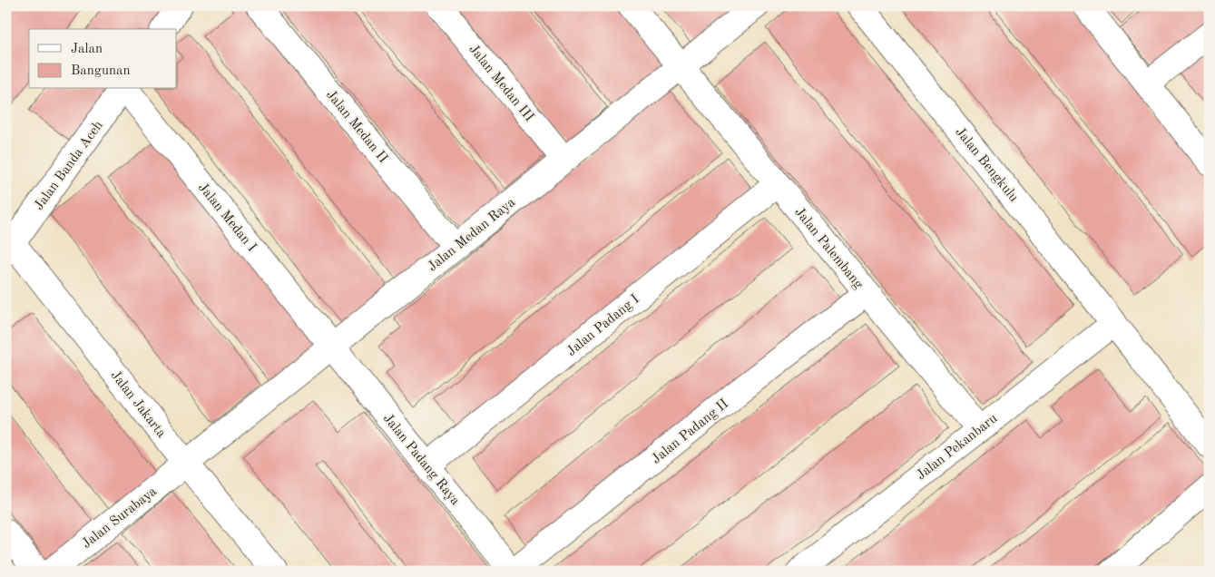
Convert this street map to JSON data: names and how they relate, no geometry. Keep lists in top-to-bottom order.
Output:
{
  "streets": {
    "street": [
      "Jalan Medan III",
      "Jalan Medan II",
      "Jalan Bengkulu",
      "Jalan Banda Aceh",
      "Jalan Medan I",
      "Jalan Medan Raya",
      "Jalan Palembang",
      "Jalan Padang I",
      "Jalan Jakarta",
      "Jalan Padang II",
      "Jalan Pekanbaru",
      "Jalan Padang Raya",
      "Jalan Surabaya"
    ]
  },
  "crossings": [
    ["Jalan Medan III", "Jalan Medan Raya"],
    ["Jalan Medan II", "Jalan Medan Raya"],
    ["Jalan Bengkulu", "Jalan Pekanbaru"],
    ["Jalan Banda Aceh", "Jalan Jakarta"],
    ["Jalan Medan I", "Jalan Medan Raya"],
    ["Jalan Medan I", "Jalan Padang Raya"],
    ["Jalan Medan Raya", "Jalan Palembang"],
    ["Jalan Medan Raya", "Jalan Jakarta"],
    ["Jalan Medan Raya", "Jalan Padang Raya"],
    ["Jalan Medan Raya", "Jalan Surabaya"],
    ["Jalan Palembang", "Jalan Padang I"],
    ["Jalan Palembang", "Jalan Padang II"],
    ["Jalan Palembang", "Jalan Pekanbaru"],
    ["Jalan Padang I", "Jalan Padang Raya"],
    ["Jalan Jakarta", "Jalan Surabaya"],
    ["Jalan Padang II", "Jalan Padang Raya"]
  ],
  "legend": ["Jalan", "Bangunan"]
}
